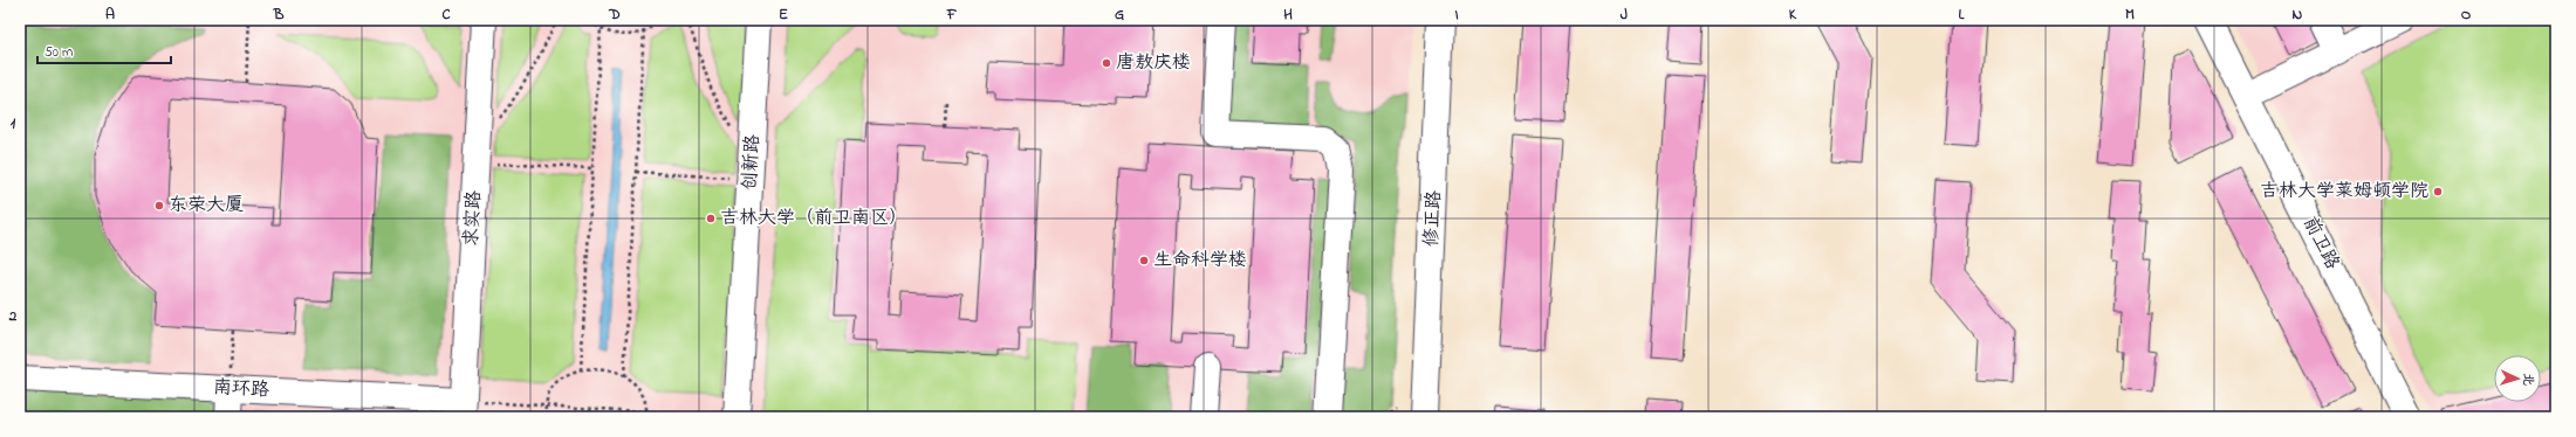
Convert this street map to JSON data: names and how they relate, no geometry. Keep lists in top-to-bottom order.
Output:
{
  "streets": {
    "street": [
      "创新路",
      "求实路",
      "修正路",
      "前卫路",
      "南环路"
    ]
  },
  "crossings": [
    ["求实路", "南环路"]
  ],
  "places": [
    "唐敖庆楼",
    "吉林大学莱姆顿学院",
    "东荣大厦",
    "吉林大学（前卫南区）",
    "生命科学楼"
  ],
  "scale_bar": "50 m",
  "north": "right",
  "grid": {
    "columns": [
      "A",
      "B",
      "C",
      "D",
      "E",
      "F",
      "G",
      "H",
      "I",
      "J",
      "K",
      "L",
      "M",
      "N",
      "O"
    ],
    "rows": ["1", "2"]
  }
}
